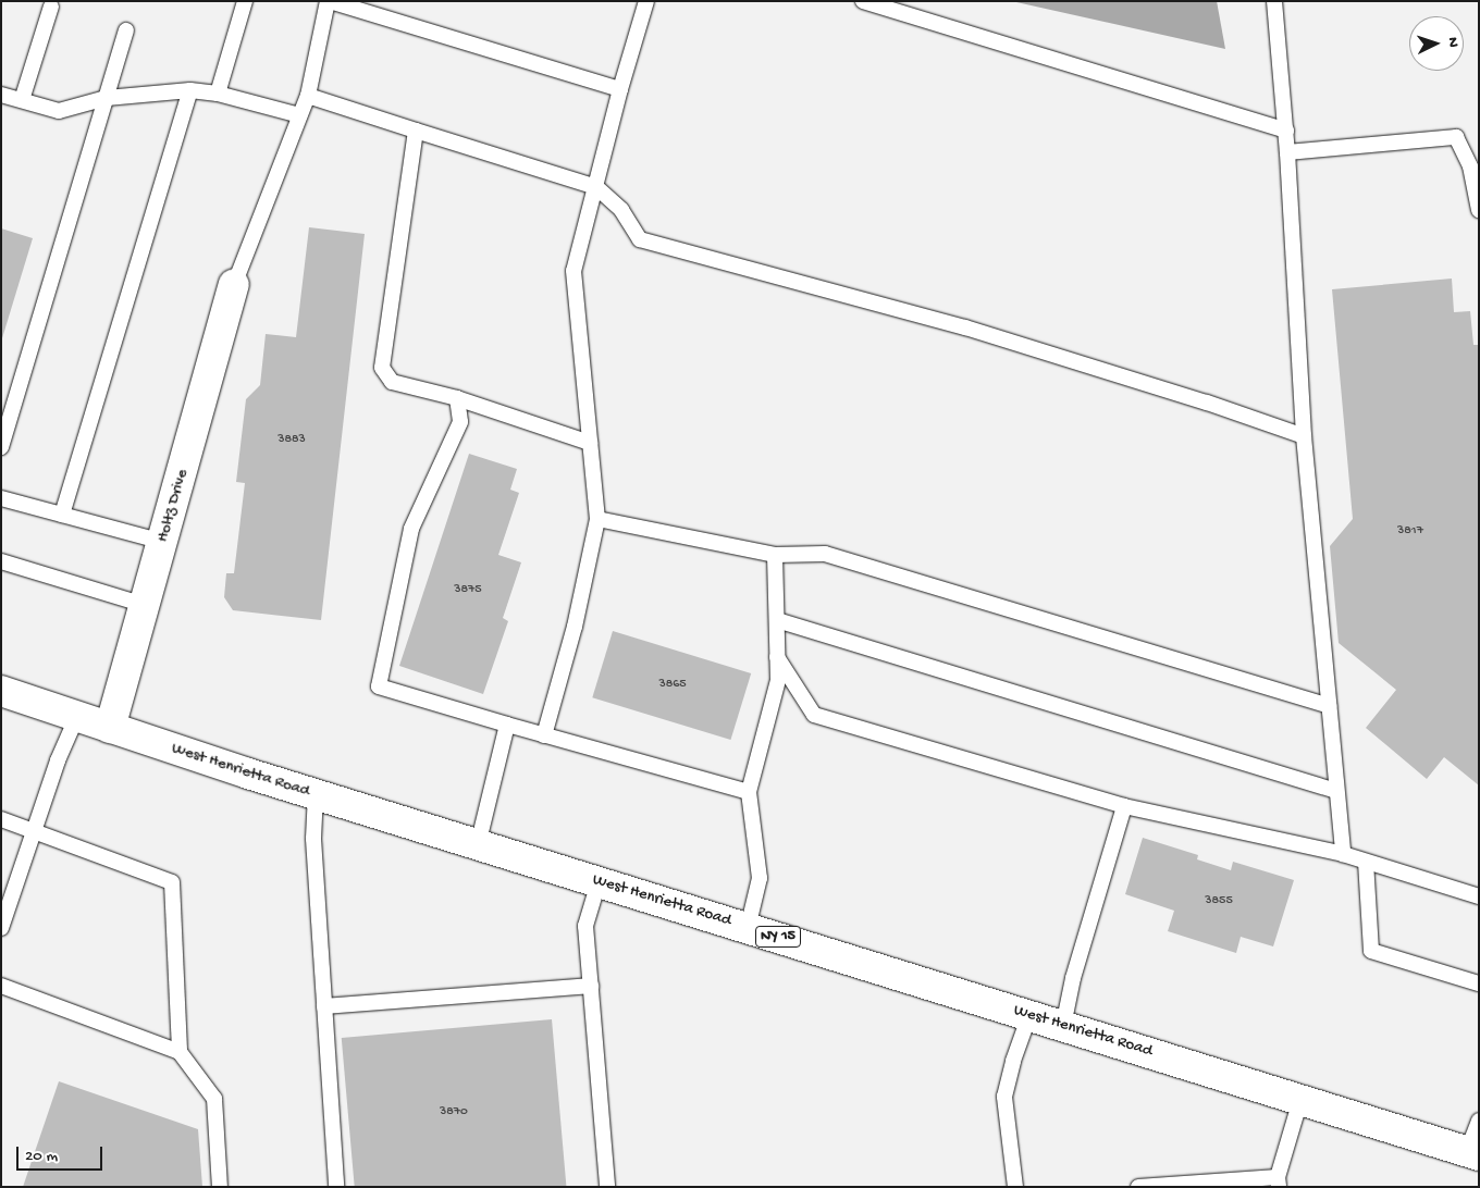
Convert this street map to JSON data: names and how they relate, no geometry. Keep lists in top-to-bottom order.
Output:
{
  "streets": {
    "main road": ["Holtz Drive", "West Henrietta Road", "NY 15"]
  },
  "crossings": [
    ["Holtz Drive", "West Henrietta Road"]
  ],
  "house_numbers": [
    "3883",
    "3817",
    "3875",
    "3865",
    "3855",
    "3870"
  ],
  "scale_bar": "20 m",
  "north": "right"
}
